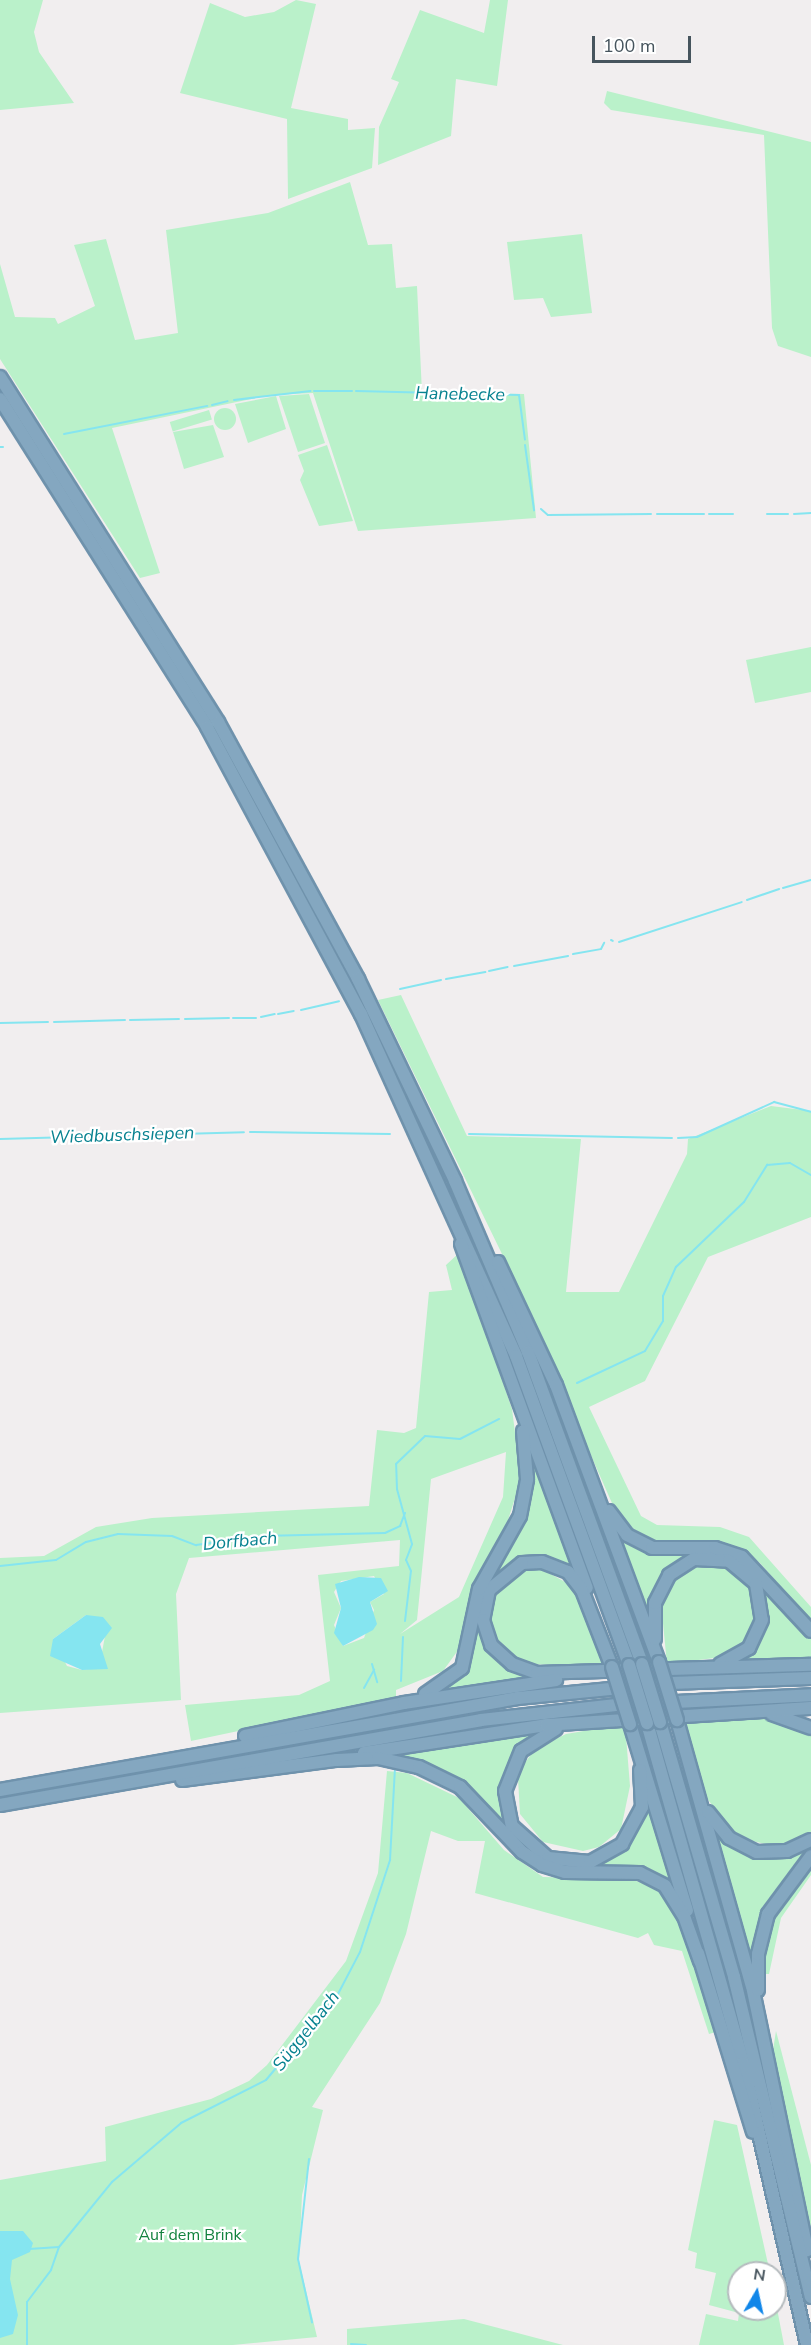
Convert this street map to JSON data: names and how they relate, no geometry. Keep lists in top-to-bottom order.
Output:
{
  "water": [
    "Hanebecke",
    "Wiedbuschsiepen",
    "Dorfbach",
    "Süggelbach"
  ],
  "parks": ["Auf dem Brink"],
  "scale_bar": "100 m",
  "north": "top"
}
